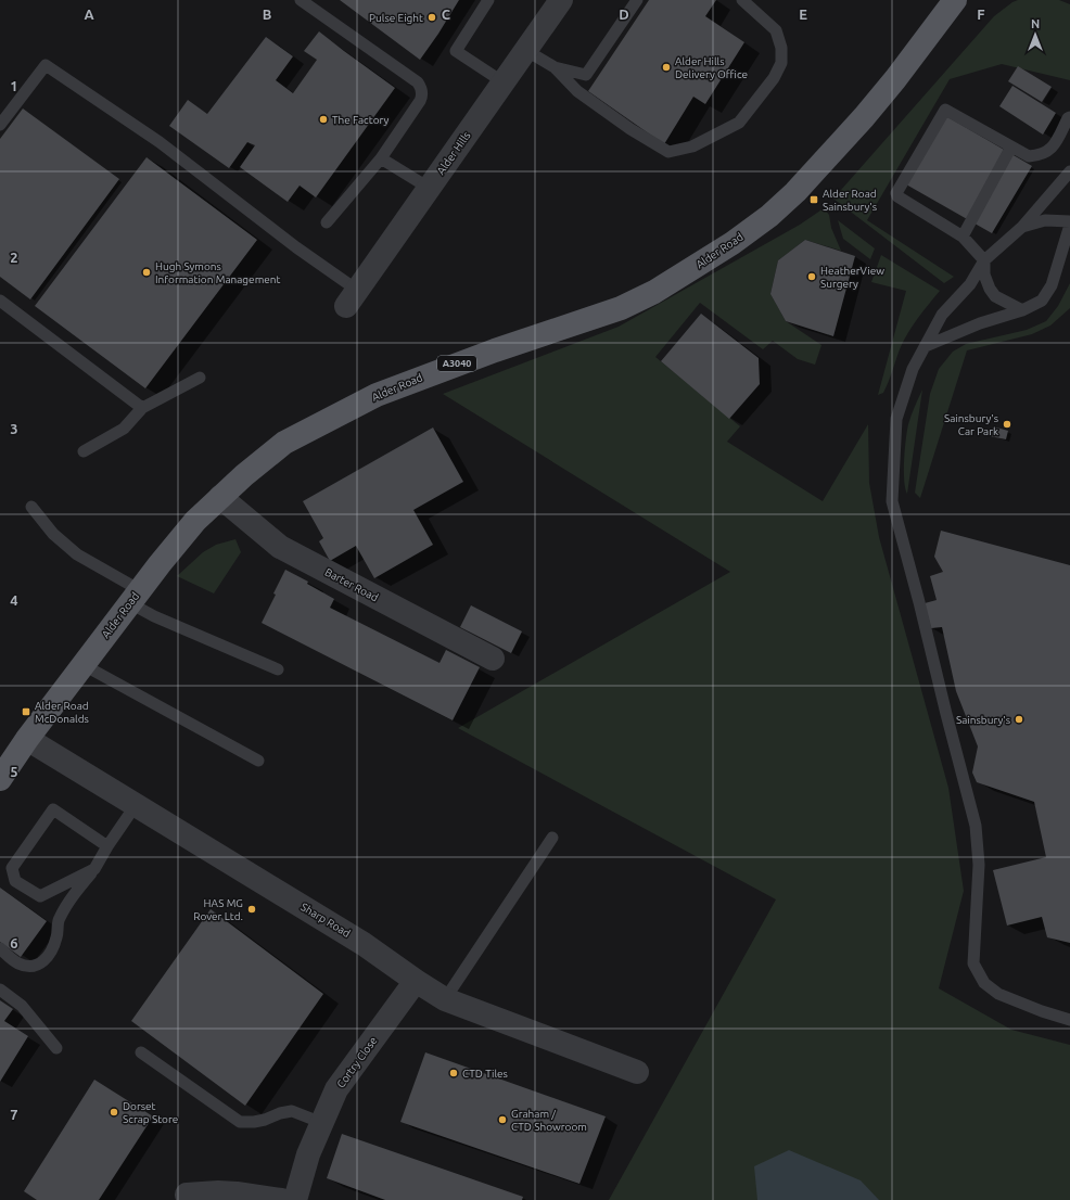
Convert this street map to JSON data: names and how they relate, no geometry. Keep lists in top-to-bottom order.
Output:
{
  "streets": {
    "main road": ["Alder Road", "A3040"],
    "street": [
      "Alder Hills",
      "Barter Road",
      "Sharp Road",
      "Cortry Close"
    ]
  },
  "crossings": [
    ["Alder Road", "Barter Road"],
    ["Alder Road", "Sharp Road"],
    ["Sharp Road", "Cortry Close"]
  ],
  "places": {
    "other": [
      "Pulse Eight",
      "Alder Hills Delivery Office",
      "The Factory",
      "Hugh Symons Information Management",
      "HeatherView Surgery",
      "Sainsbury's Car Park",
      "Sainsbury's",
      "HAS MG Rover Ltd.",
      "CTD Tiles",
      "Dorset Scrap Store",
      "Graham / CTD Showroom"
    ],
    "transit": ["Alder Road Sainsbury's", "Alder Road McDonalds"]
  },
  "north": "top",
  "grid": {
    "columns": [
      "A",
      "B",
      "C",
      "D",
      "E",
      "F"
    ],
    "rows": [
      "1",
      "2",
      "3",
      "4",
      "5",
      "6",
      "7"
    ]
  }
}
